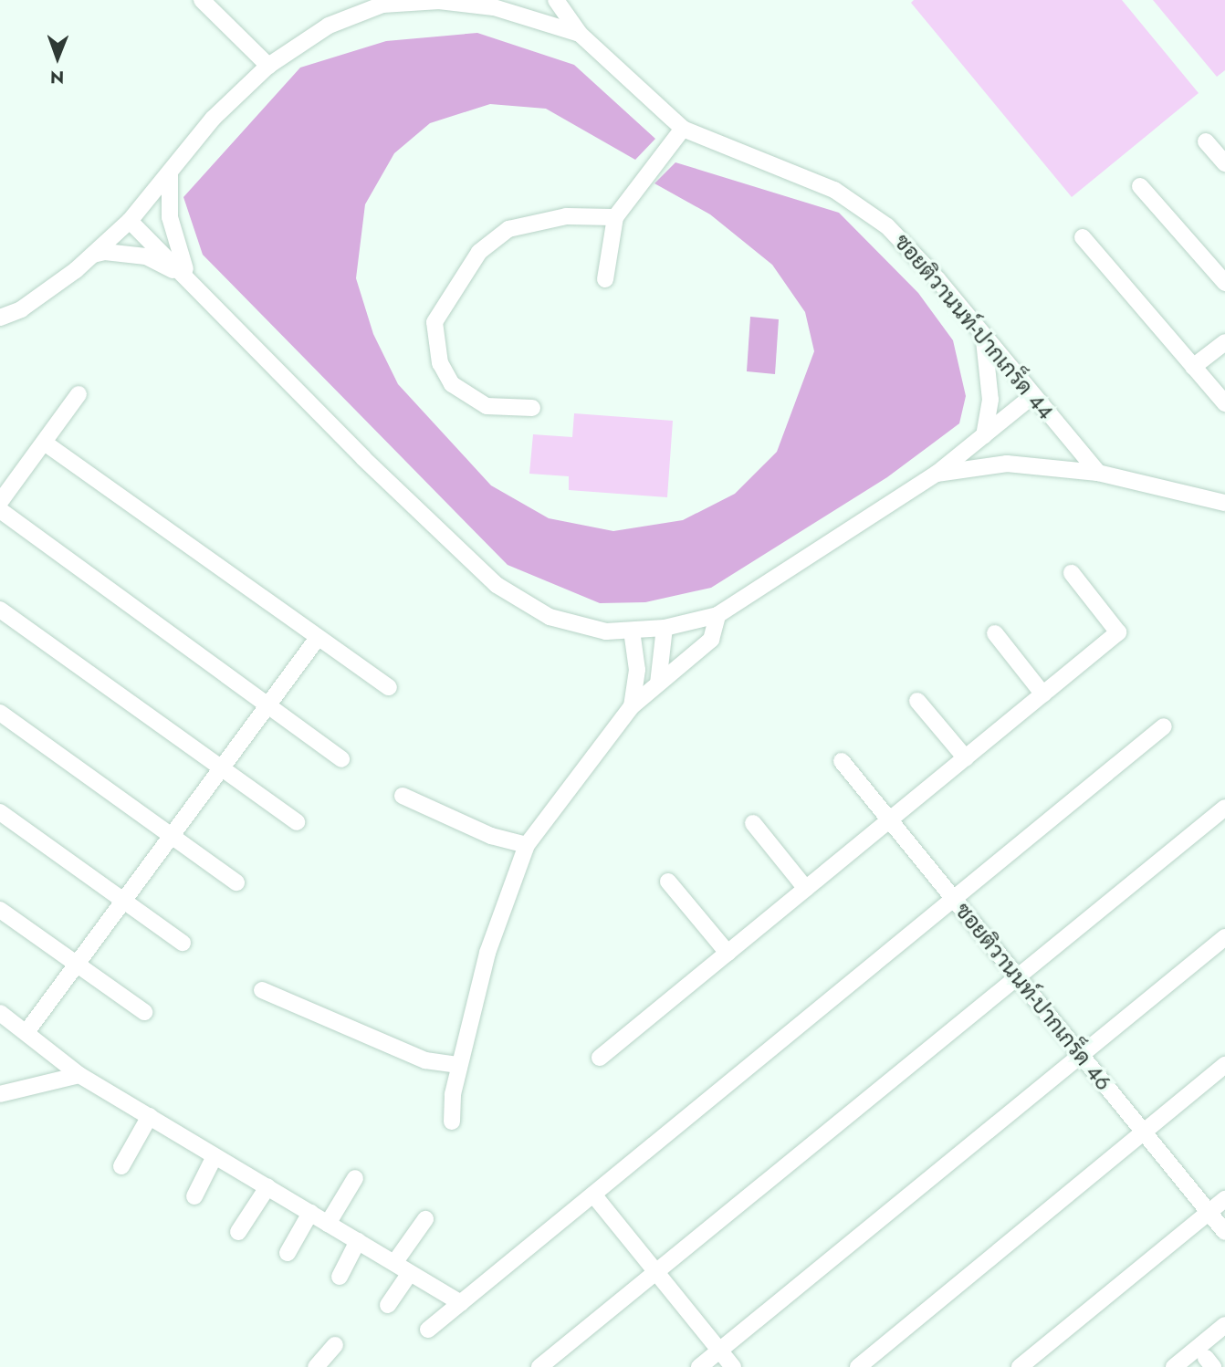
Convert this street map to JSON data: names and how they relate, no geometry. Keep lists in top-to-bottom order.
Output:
{
  "streets": {
    "street": ["ซอยติวานนท์-ปากเกร็ด 44", "ซอยติวานนท์-ปากเกร็ด 46"]
  },
  "north": "bottom"
}
